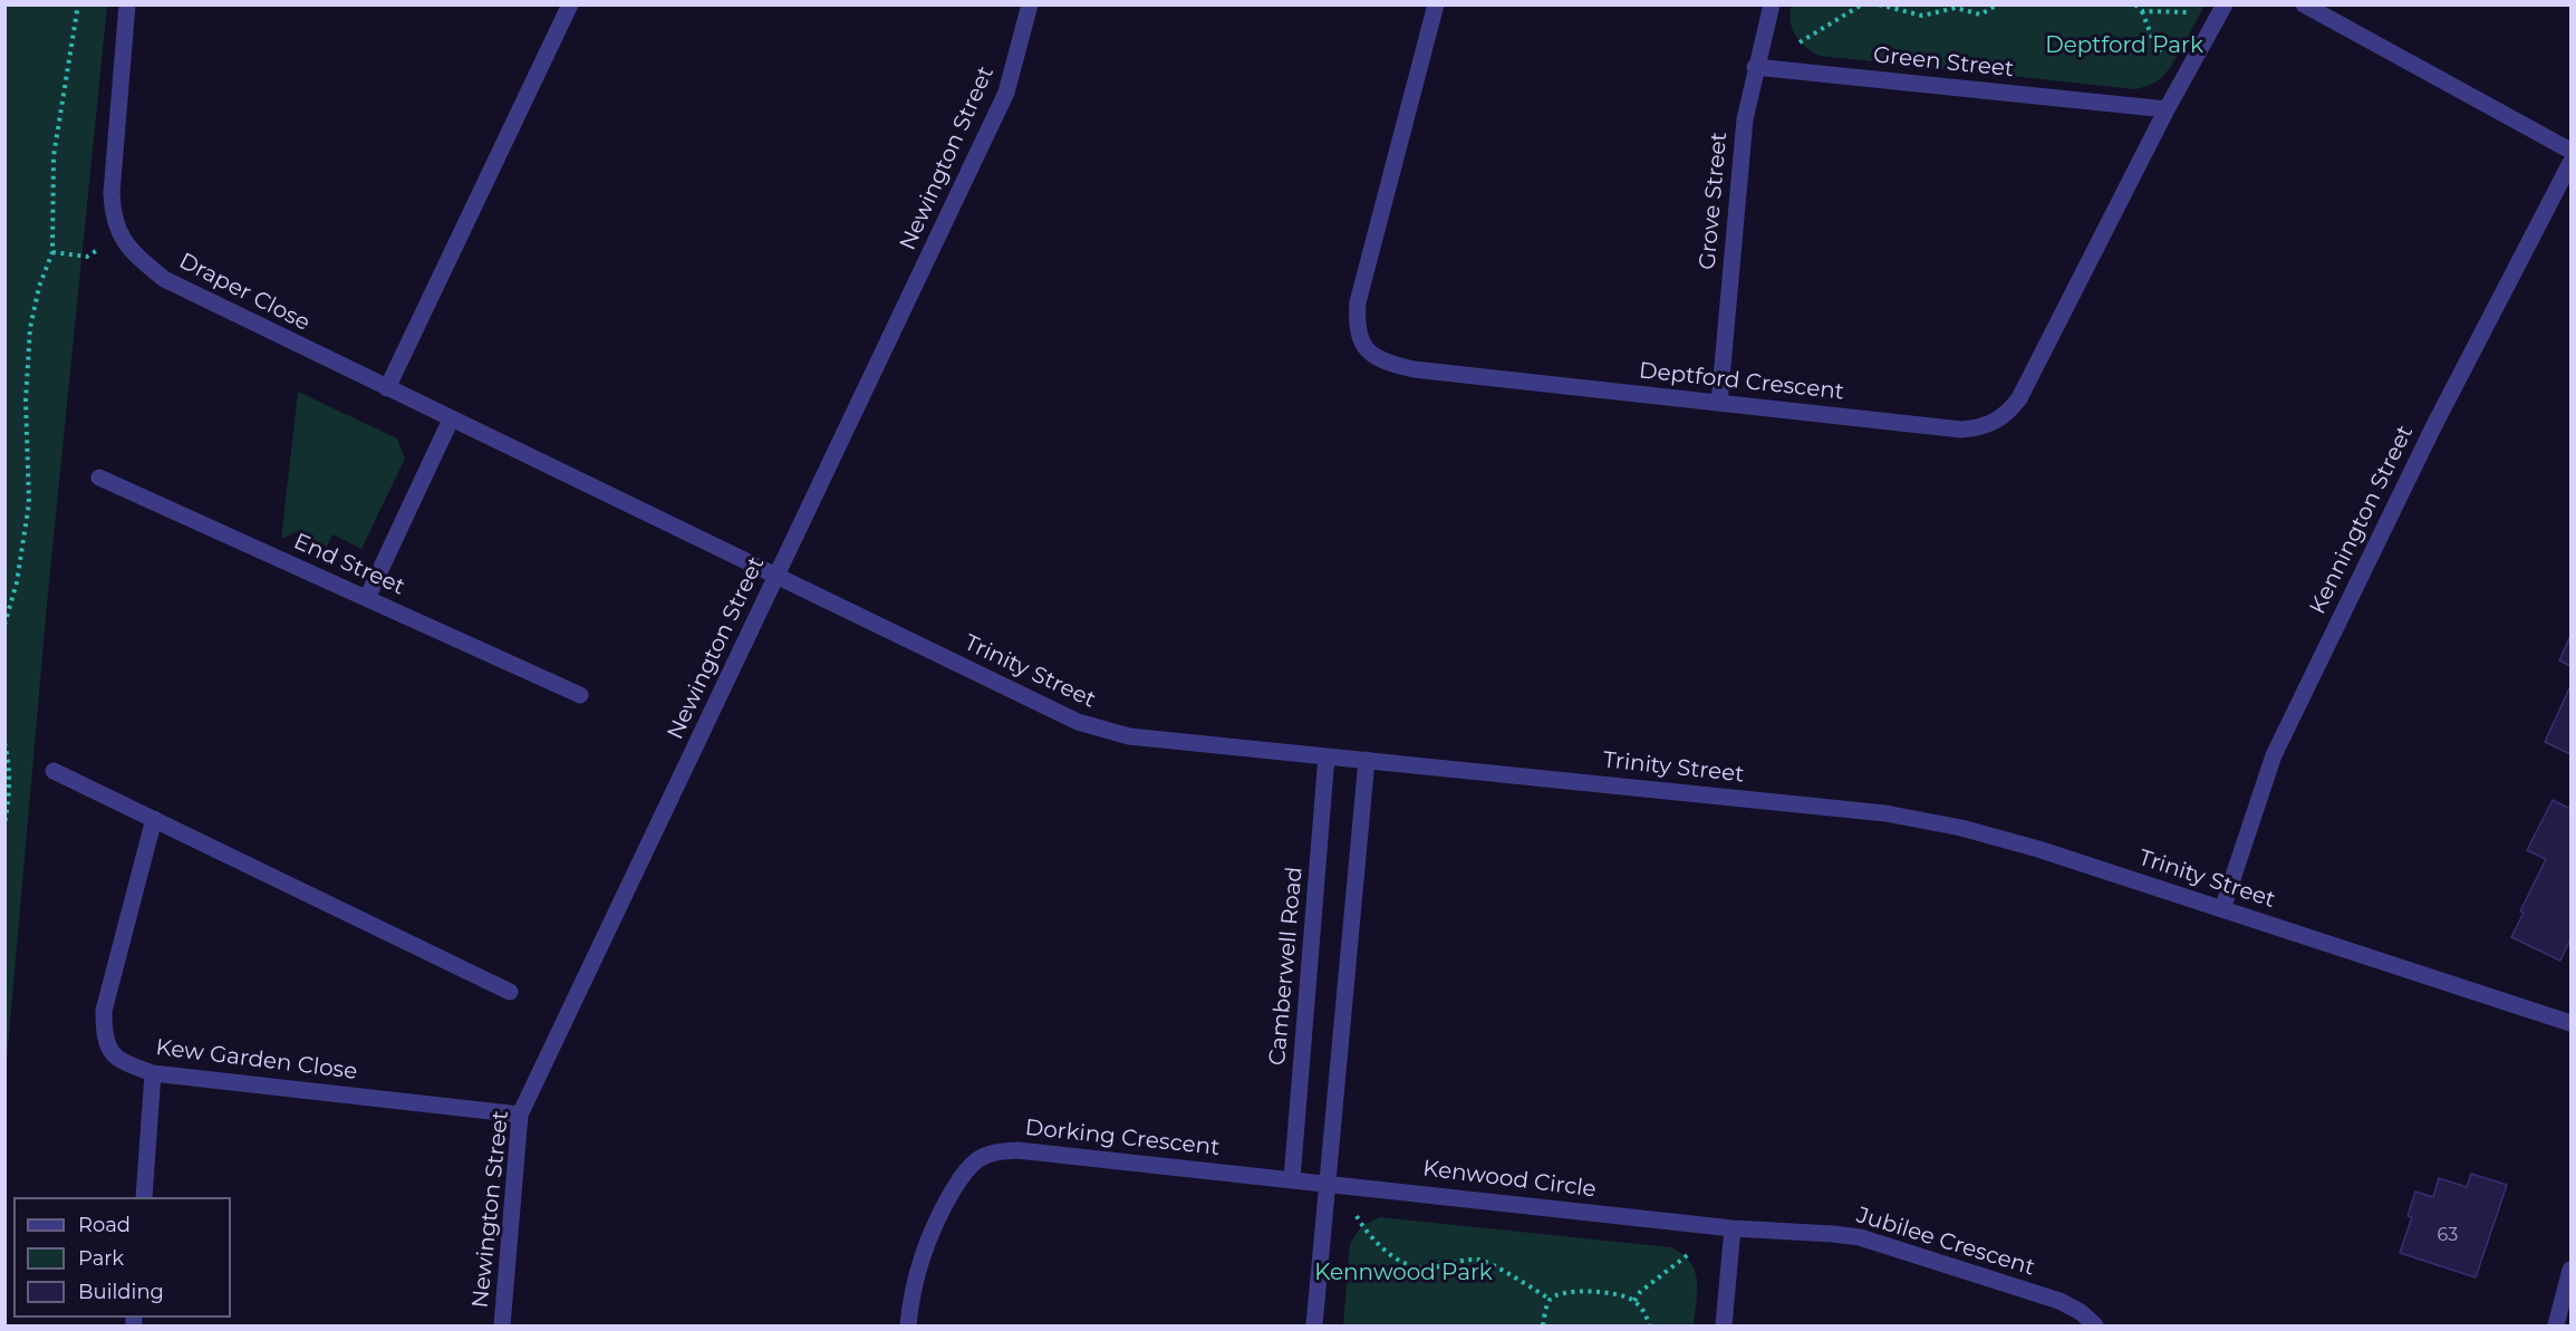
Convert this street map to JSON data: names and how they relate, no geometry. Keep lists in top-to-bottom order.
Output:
{
  "streets": {
    "street": [
      "Green Street",
      "Newington Street",
      "Grove Street",
      "Draper Close",
      "Deptford Crescent",
      "Kennington Street",
      "End Street",
      "Trinity Street",
      "Camberwell Road",
      "Kew Garden Close",
      "Dorking Crescent",
      "Kenwood Circle",
      "Jubilee Crescent"
    ]
  },
  "crossings": [
    ["Green Street", "Grove Street"],
    ["Green Street", "Deptford Crescent"],
    ["Newington Street", "Draper Close"],
    ["Newington Street", "Trinity Street"],
    ["Newington Street", "Kew Garden Close"],
    ["Grove Street", "Deptford Crescent"],
    ["Draper Close", "Trinity Street"],
    ["Kennington Street", "Trinity Street"],
    ["Trinity Street", "Camberwell Road"],
    ["Camberwell Road", "Dorking Crescent"],
    ["Dorking Crescent", "Kenwood Circle"],
    ["Kenwood Circle", "Jubilee Crescent"]
  ],
  "parks": ["Deptford Park", "Kennwood Park"],
  "house_numbers": ["63"],
  "legend": ["Road", "Park", "Building"]
}
